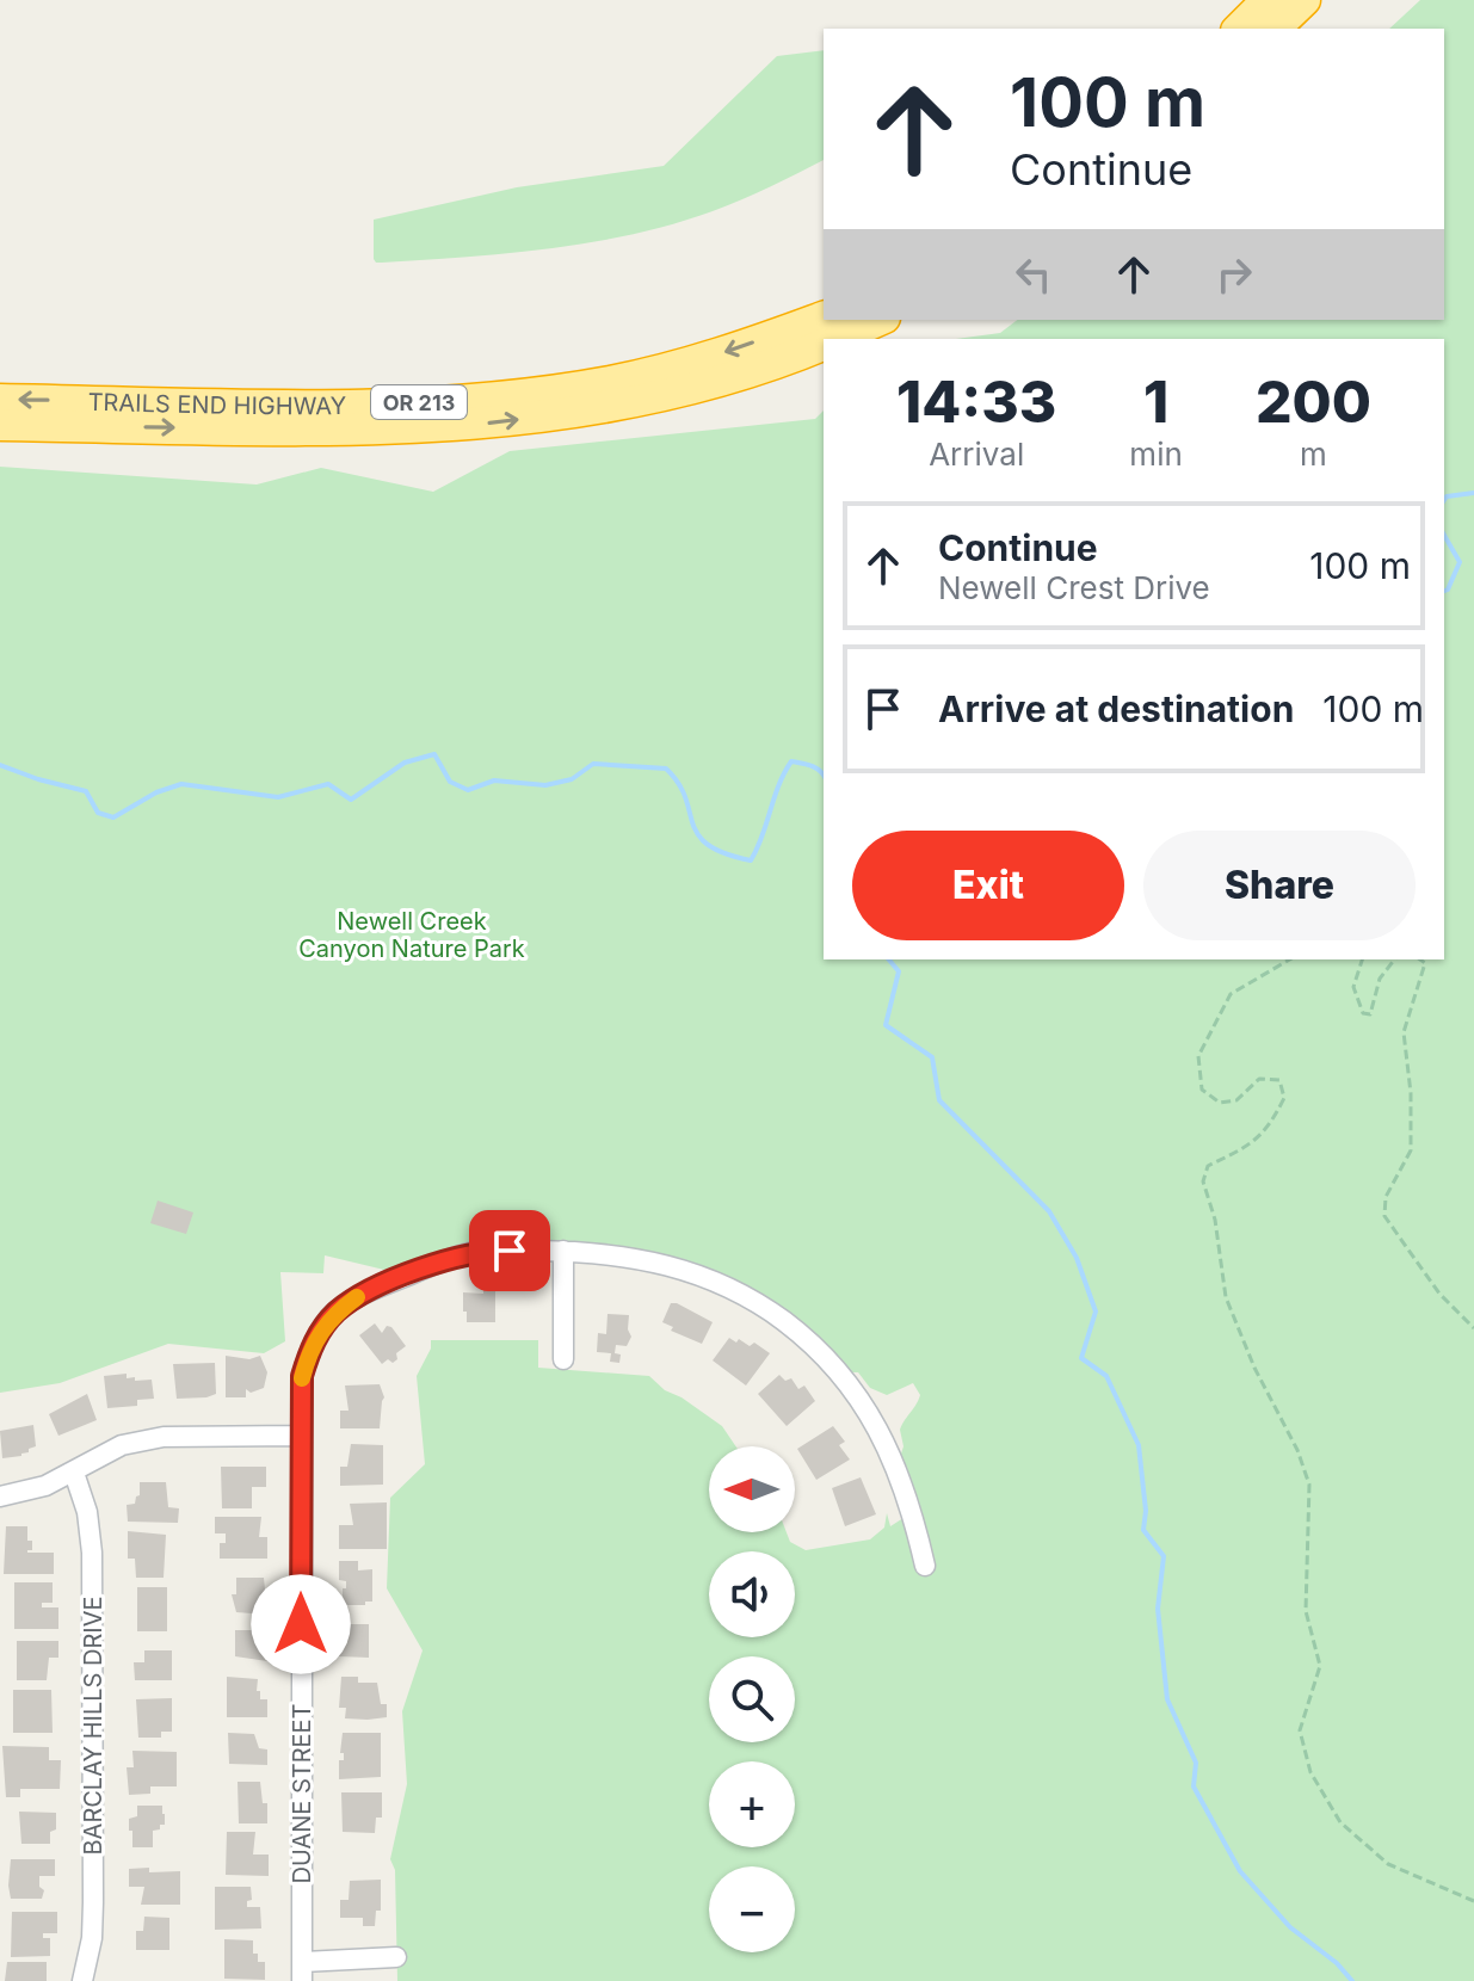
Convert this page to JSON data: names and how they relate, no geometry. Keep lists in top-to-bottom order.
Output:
{
  "streets": {
    "highway": ["TRAILS END HIGHWAY", "OR 213"],
    "street": ["BARCLAY HILLS DRIVE", "DUANE STREET"]
  },
  "parks": ["Newell Creek Canyon Nature Park"],
  "north": "left",
  "page": {
    "turn": ["100 m", "Continue"],
    "eta": [
      "14:33",
      "Arrival",
      "1",
      "min",
      "200",
      "m"
    ],
    "list": [
      {
        "name": "Continue",
        "note": "Newell Crest Drive",
        "value": "100 m"
      },
      {
        "name": "Arrive at destination",
        "value": "100 m"
      }
    ],
    "buttons": ["Exit", "Share"],
    "map_buttons": ["+", "−"]
  }
}
